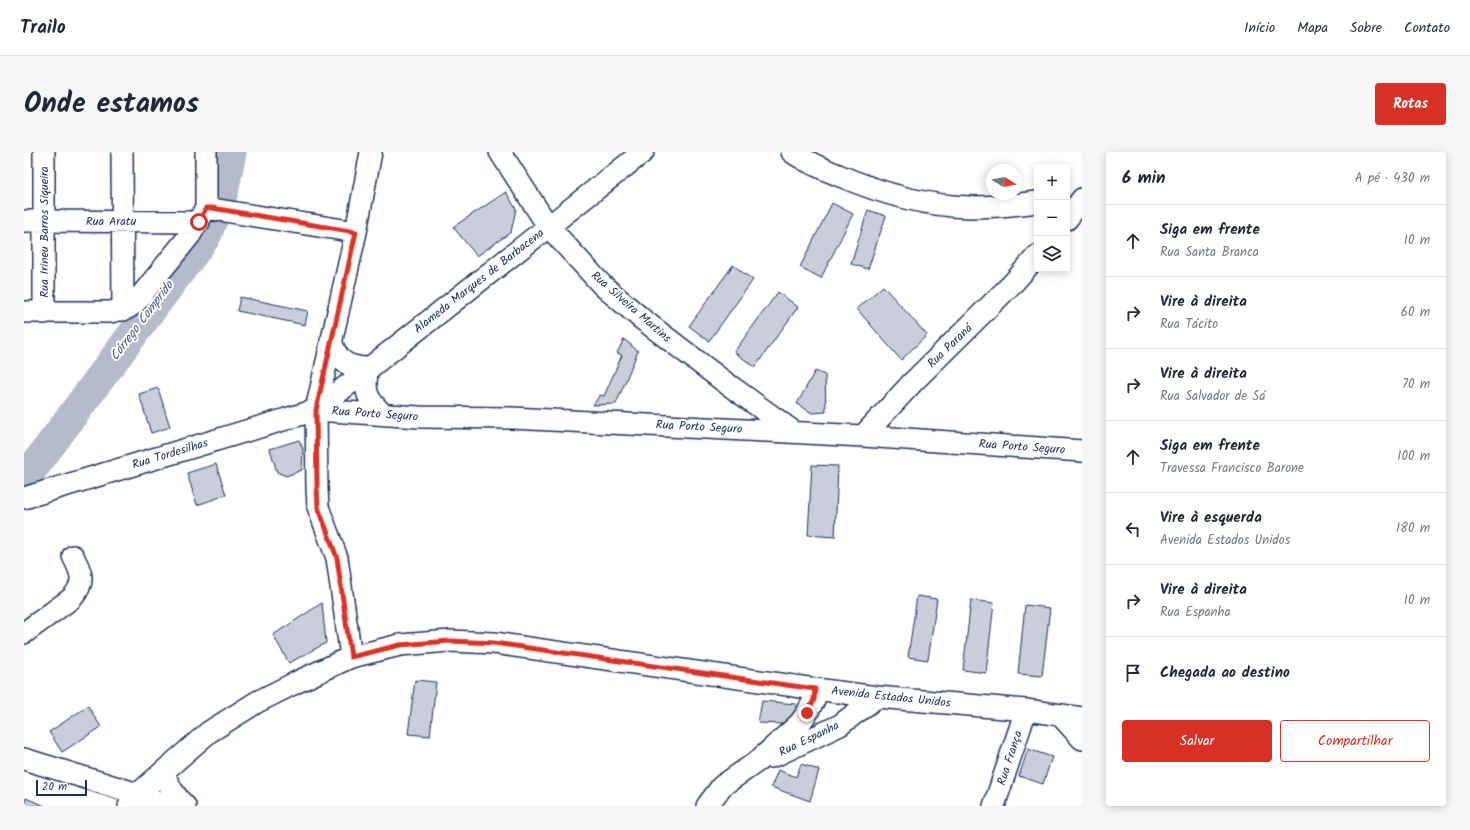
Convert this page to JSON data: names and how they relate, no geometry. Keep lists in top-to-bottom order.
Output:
{
  "streets": {
    "street": [
      "Rua Aratu",
      "Rua Irineu Barros Siqueira",
      "Alameda Marques de Barbacena",
      "Rua Silveira Martins",
      "Rua Paraná",
      "Rua Porto Seguro",
      "Rua Tordesilhas",
      "Avenida Estados Unidos",
      "Rua Espanha",
      "Rua França"
    ]
  },
  "crossings": [
    ["Rua Aratu", "Rua Irineu Barros Siqueira"],
    ["Alameda Marques de Barbacena", "Rua Silveira Martins"],
    ["Alameda Marques de Barbacena", "Rua Porto Seguro"],
    ["Alameda Marques de Barbacena", "Rua Tordesilhas"],
    ["Rua Silveira Martins", "Rua Porto Seguro"],
    ["Rua Paraná", "Rua Porto Seguro"],
    ["Rua Porto Seguro", "Rua Tordesilhas"],
    ["Avenida Estados Unidos", "Rua Espanha"],
    ["Avenida Estados Unidos", "Rua França"]
  ],
  "water": ["Córrego Comprido"],
  "scale_bar": "20 m",
  "north": "right",
  "page": {
    "header": "Trailo",
    "nav": [
      "Início",
      "Mapa",
      "Sobre",
      "Contato"
    ],
    "title": "Onde estamos",
    "buttons": [
      "Rotas",
      ["Salvar", "Compartilhar"]
    ],
    "heading": ["6 min", "A pé · 430 m"],
    "map_buttons": ["+", "−"],
    "list": [
      ["Siga em frente", "Rua Santa Branca", "10 m"],
      ["Vire à direita", "Rua Tácito", "60 m"],
      ["Vire à direita", "Rua Salvador de Sá", "70 m"],
      ["Siga em frente", "Travessa Francisco Barone", "100 m"],
      ["Vire à esquerda", "Avenida Estados Unidos", "180 m"],
      ["Vire à direita", "Rua Espanha", "10 m"],
      "Chegada ao destino"
    ],
    "scale": "20 m"
  }
}
